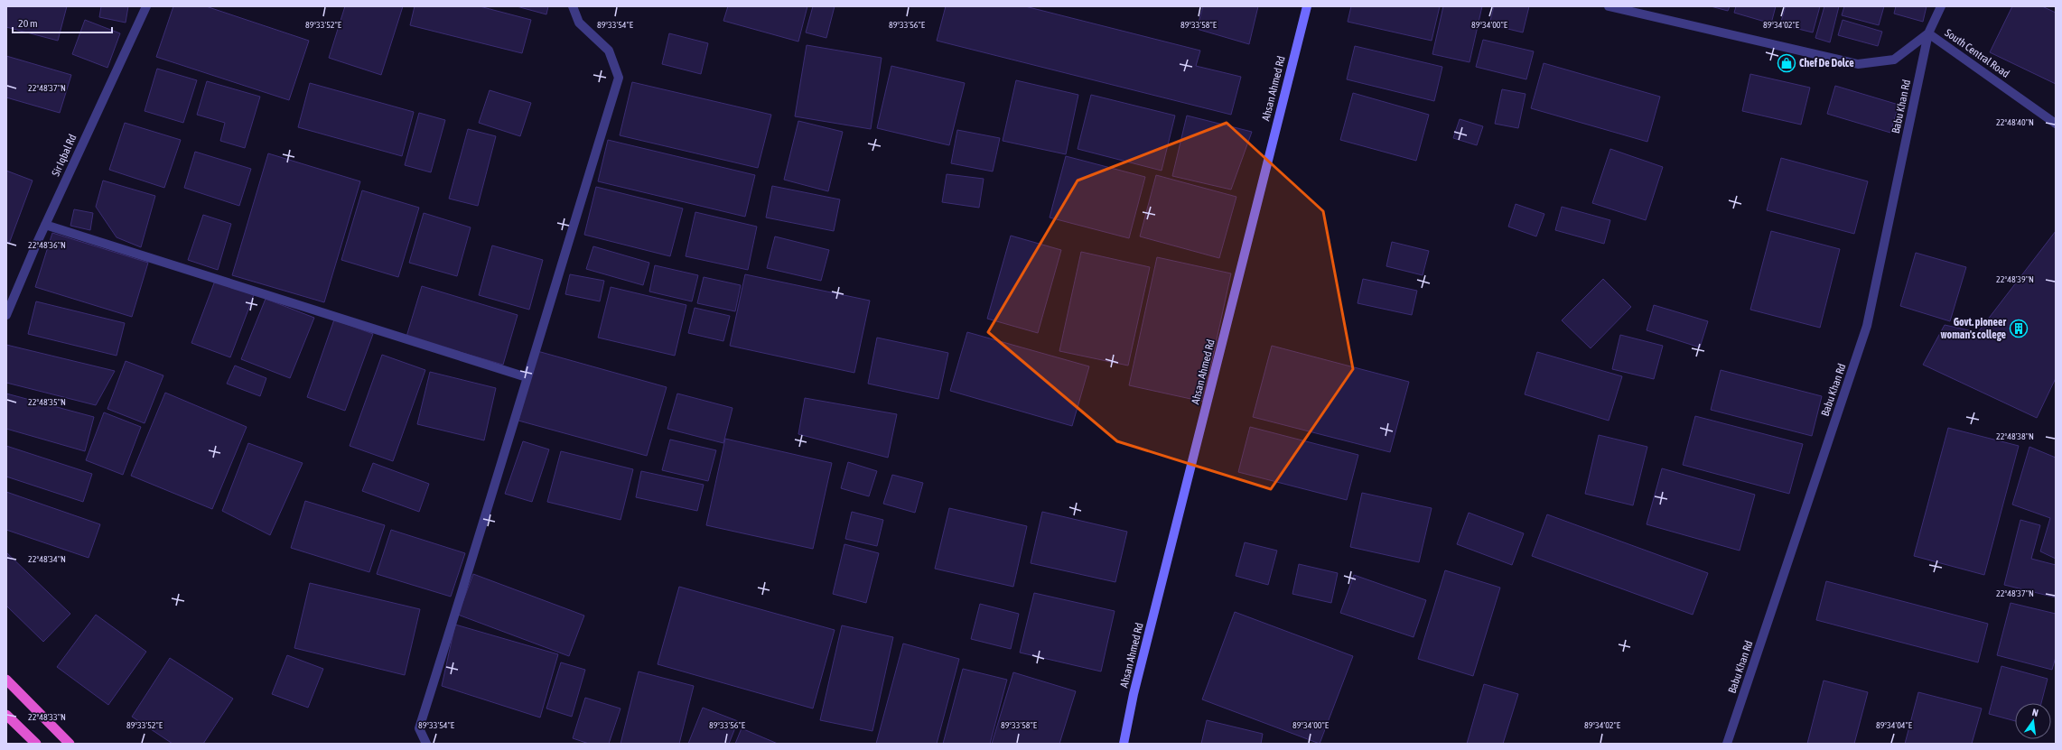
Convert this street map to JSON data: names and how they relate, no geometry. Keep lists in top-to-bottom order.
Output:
{
  "streets": {
    "main road": ["Ahsan Ahmed Rd"],
    "street": ["South Central Road", "Babu Khan Rd", "Sir Iqbal Rd"]
  },
  "crossings": [
    ["South Central Road", "Babu Khan Rd"]
  ],
  "places": {
    "shop": ["Chef De Dolce"],
    "building": ["Govt. pioneer woman's college"]
  },
  "scale_bar": "20 m",
  "north": "top",
  "coordinates": [
    "89°33'52\"E",
    "89°33'54\"E",
    "89°33'56\"E",
    "89°33'58\"E",
    "89°34'00\"E",
    "89°34'02\"E",
    "22°48'37\"N",
    "22°48'40\"N",
    "22°48'36\"N",
    "22°48'39\"N",
    "22°48'35\"N",
    "22°48'38\"N",
    "22°48'34\"N",
    "22°48'33\"N",
    "89°34'04\"E"
  ]
}
